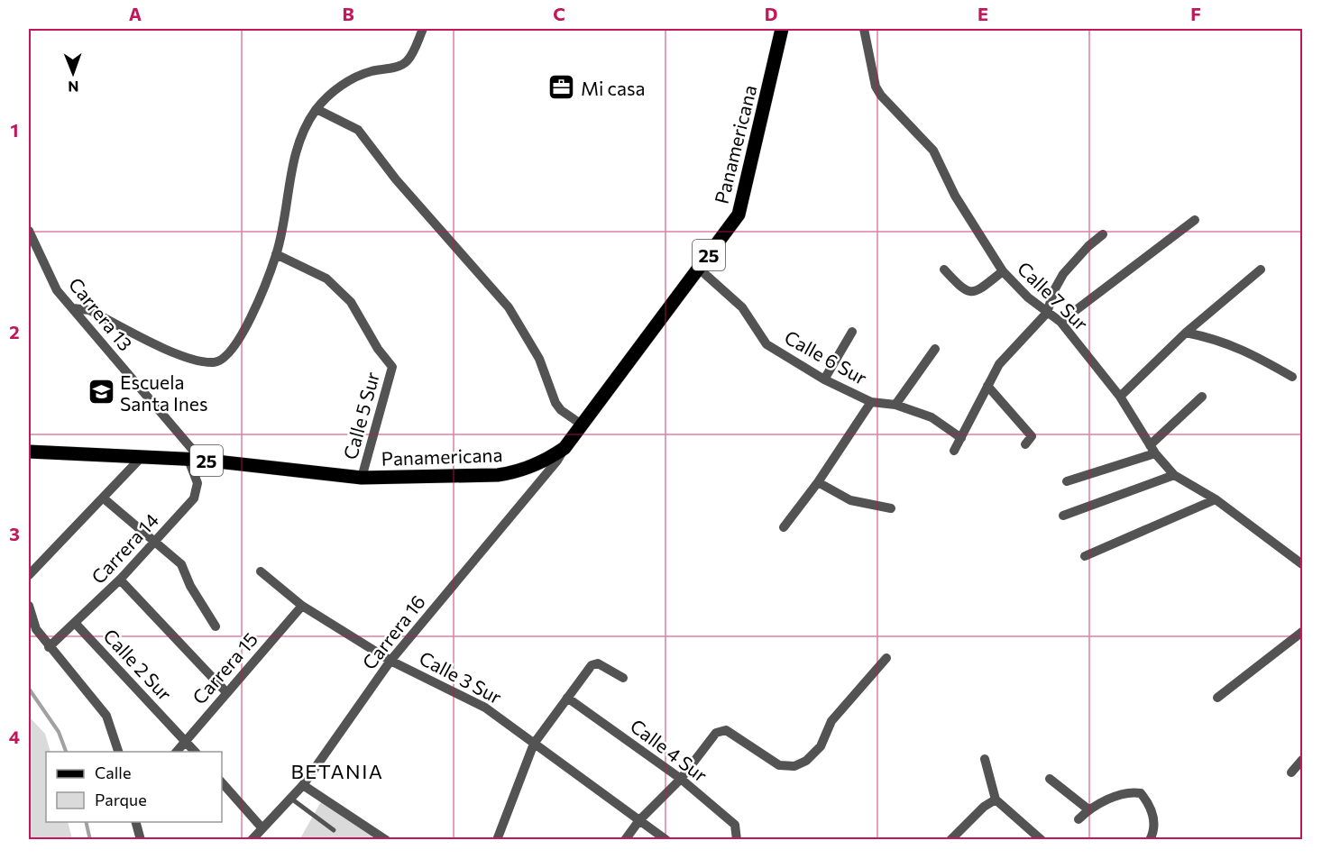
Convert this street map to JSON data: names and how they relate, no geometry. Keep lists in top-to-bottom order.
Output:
{
  "streets": {
    "main road": ["Panamericana", "25"],
    "street": [
      "Calle 7 Sur",
      "Carrera 13",
      "Calle 6 Sur",
      "Calle 5 Sur",
      "Carrera 14",
      "Carrera 16",
      "Calle 2 Sur",
      "Carrera 15",
      "Calle 3 Sur",
      "Calle 4 Sur"
    ]
  },
  "crossings": [
    ["Panamericana", "Carrera 13"],
    ["Panamericana", "Calle 6 Sur"],
    ["Panamericana", "Calle 5 Sur"],
    ["Panamericana", "Carrera 14"],
    ["Panamericana", "Carrera 16"],
    ["Carrera 13", "Carrera 14"],
    ["Carrera 14", "Calle 2 Sur"],
    ["Carrera 16", "Calle 3 Sur"],
    ["Calle 2 Sur", "Carrera 15"],
    ["Carrera 15", "Calle 3 Sur"]
  ],
  "districts": ["BETANIA"],
  "places": {
    "office": ["Mi casa"],
    "school or university": ["Escuela Santa Ines"]
  },
  "legend": ["Calle", "Parque"],
  "north": "bottom",
  "grid": {
    "columns": [
      "A",
      "B",
      "C",
      "D",
      "E",
      "F"
    ],
    "rows": [
      "1",
      "2",
      "3",
      "4"
    ]
  }
}
